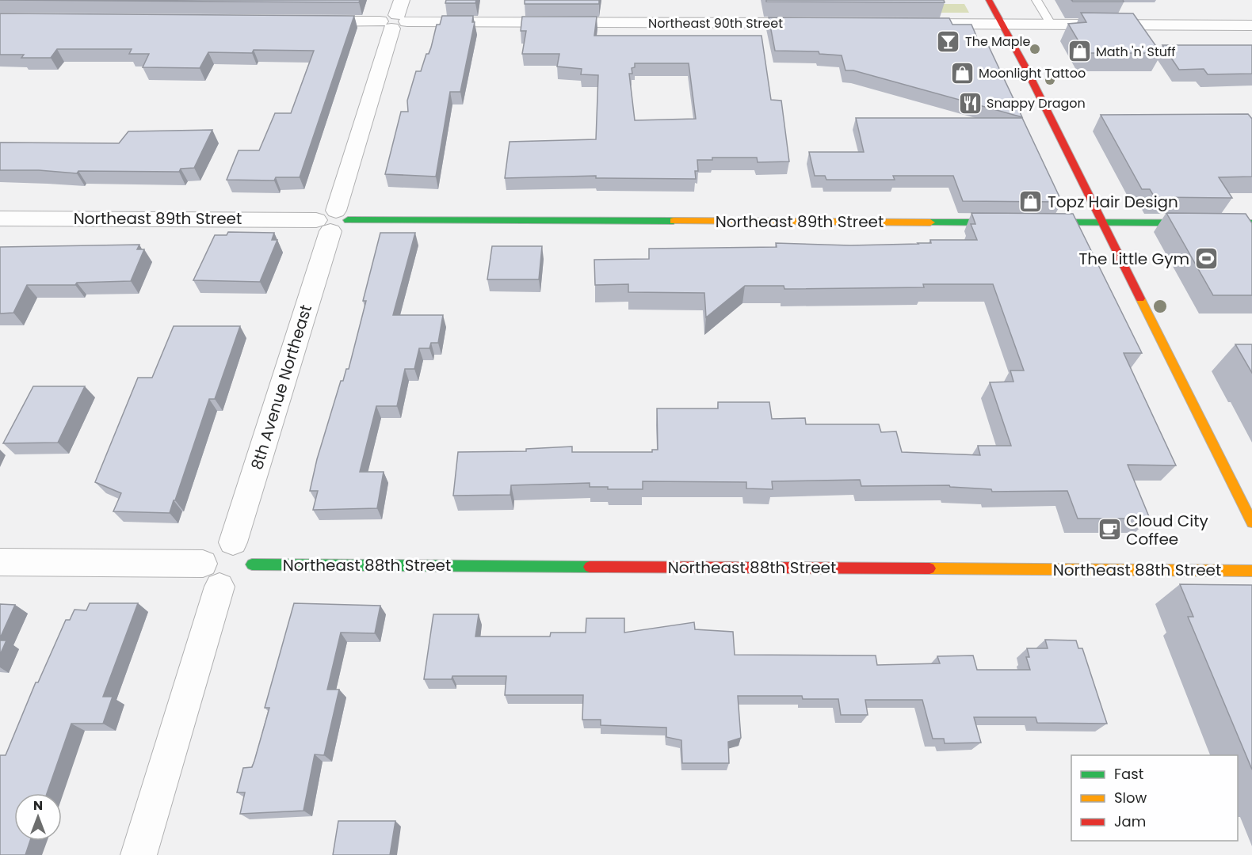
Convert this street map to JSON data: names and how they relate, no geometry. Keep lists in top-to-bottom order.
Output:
{
  "streets": {
    "street": [
      "Northeast 90th Street",
      "Northeast 89th Street",
      "8th Avenue Northeast",
      "Northeast 88th Street"
    ]
  },
  "crossings": [
    ["Northeast 90th Street", "8th Avenue Northeast"],
    ["Northeast 89th Street", "8th Avenue Northeast"],
    ["8th Avenue Northeast", "Northeast 88th Street"]
  ],
  "places": {
    "bar": ["The Maple"],
    "shop": ["Math 'n' Stuff", "Moonlight Tattoo", "Topz Hair Design"],
    "restaurant": ["Snappy Dragon"],
    "sports": ["The Little Gym"],
    "cafe": ["Cloud City Coffee"]
  },
  "legend": ["Fast", "Slow", "Jam"],
  "north": "top"
}
